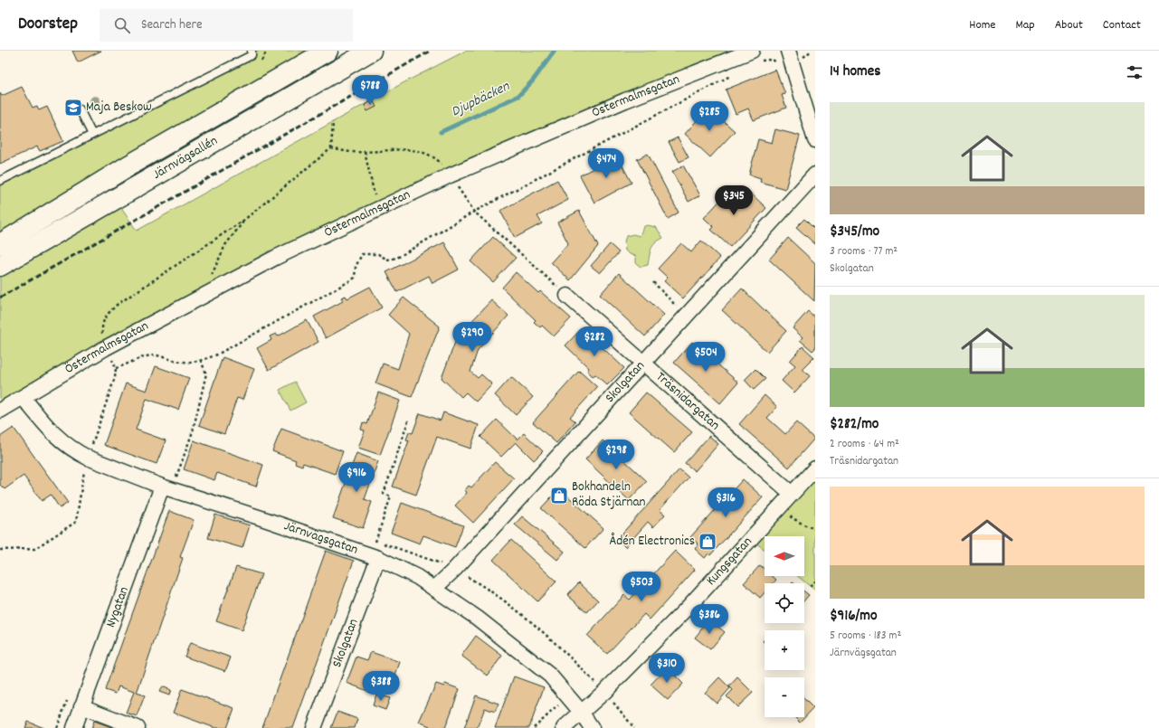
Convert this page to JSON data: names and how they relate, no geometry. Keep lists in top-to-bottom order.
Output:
{
  "streets": {
    "main road": ["Järnvägsallén"],
    "street": [
      "Östermalmsgatan",
      "Skolgatan",
      "Träsnidargatan",
      "Järnvägsgatan",
      "Kungsgatan",
      "Nygatan"
    ]
  },
  "crossings": [
    ["Östermalmsgatan", "Järnvägsgatan"],
    ["Skolgatan", "Träsnidargatan"],
    ["Skolgatan", "Järnvägsgatan"],
    ["Träsnidargatan", "Kungsgatan"],
    ["Järnvägsgatan", "Kungsgatan"],
    ["Järnvägsgatan", "Nygatan"]
  ],
  "water": ["Djupbäcken"],
  "places": {
    "school or university": ["Maja Beskow"],
    "shop": ["Bokhandeln Röda Stjärnan", "Ådén Electronics"]
  },
  "north": "left",
  "page": {
    "header": "Doorstep",
    "search": "Search here",
    "nav": [
      "Home",
      "Map",
      "About",
      "Contact"
    ],
    "heading": "14 homes",
    "price": [
      "$788",
      "$285",
      "$474",
      "$345",
      "$290",
      "$282",
      "$504",
      "$298",
      "$916",
      "$316",
      "$503",
      "$386",
      "$310",
      "$388"
    ],
    "list": [
      {
        "name": "$345/mo",
        "note": "3 rooms · 77 m² · Skolgatan"
      },
      {
        "name": "$282/mo",
        "note": "2 rooms · 64 m² · Träsnidargatan"
      },
      {
        "name": "$916/mo",
        "note": "5 rooms · 183 m² · Järnvägsgatan"
      }
    ],
    "map_buttons": ["+", "−"]
  }
}
